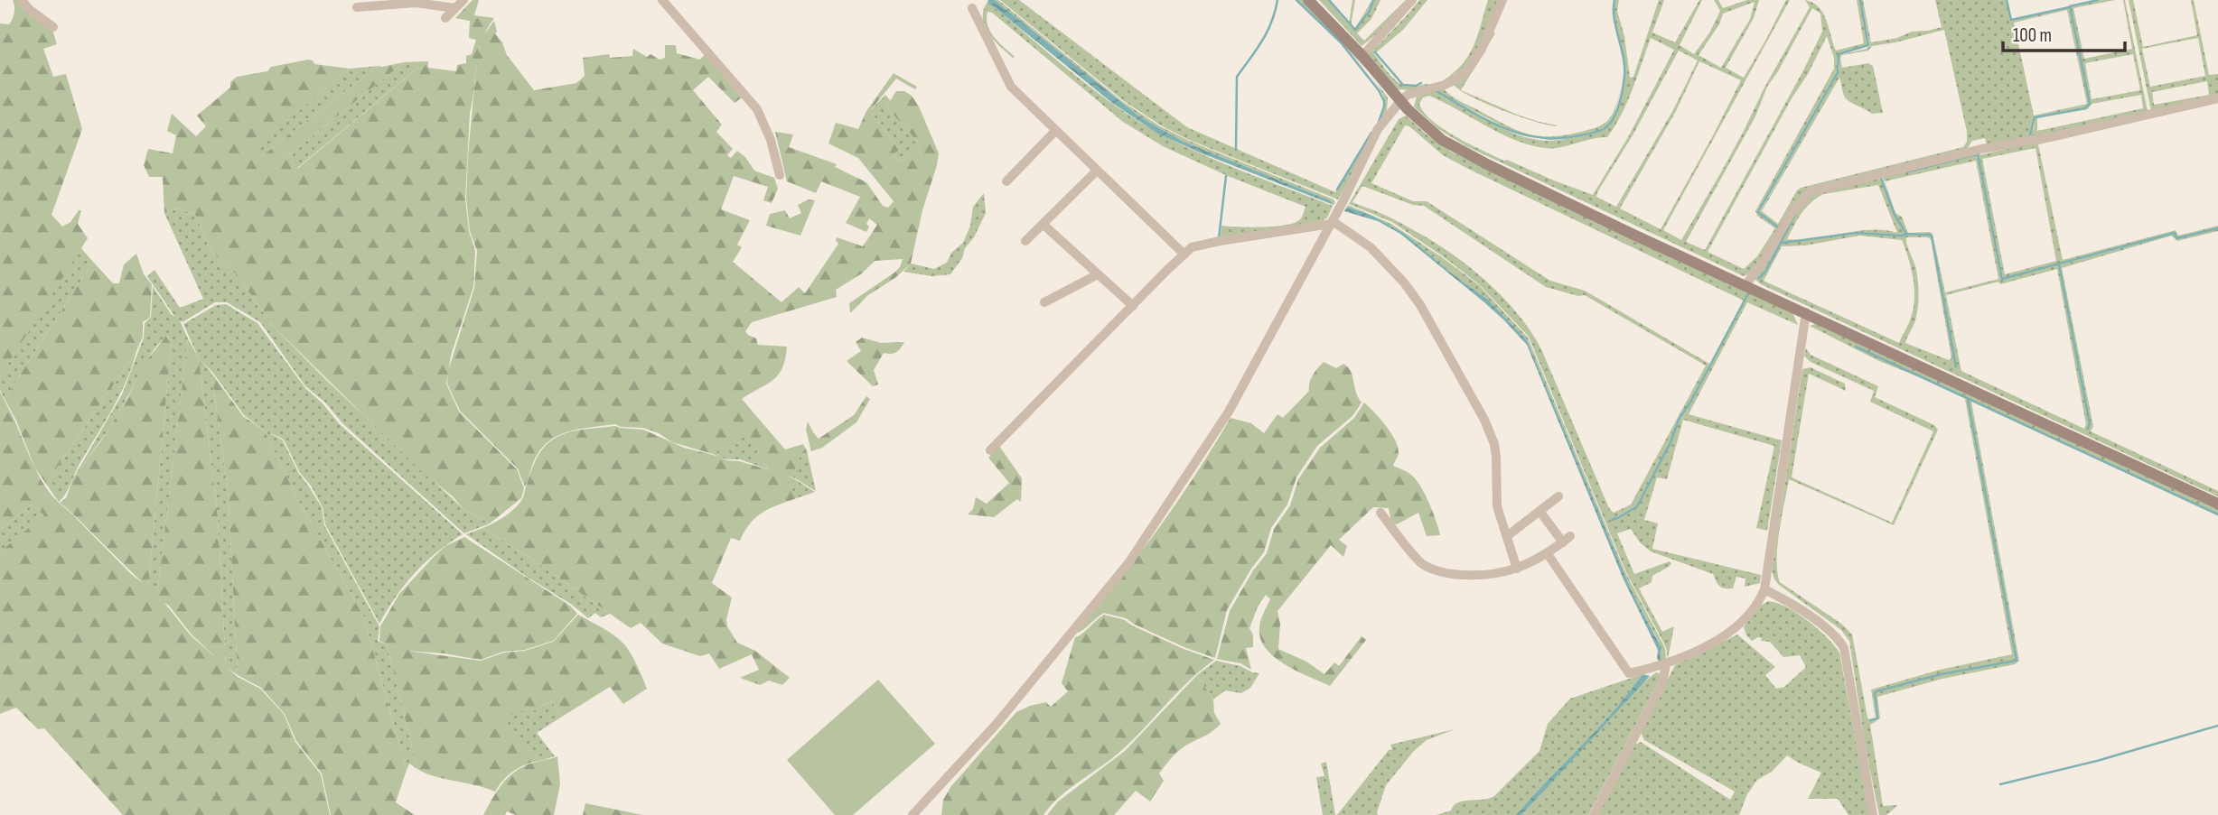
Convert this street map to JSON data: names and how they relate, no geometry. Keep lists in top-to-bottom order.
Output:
{
  "scale_bar": "100 m"
}
